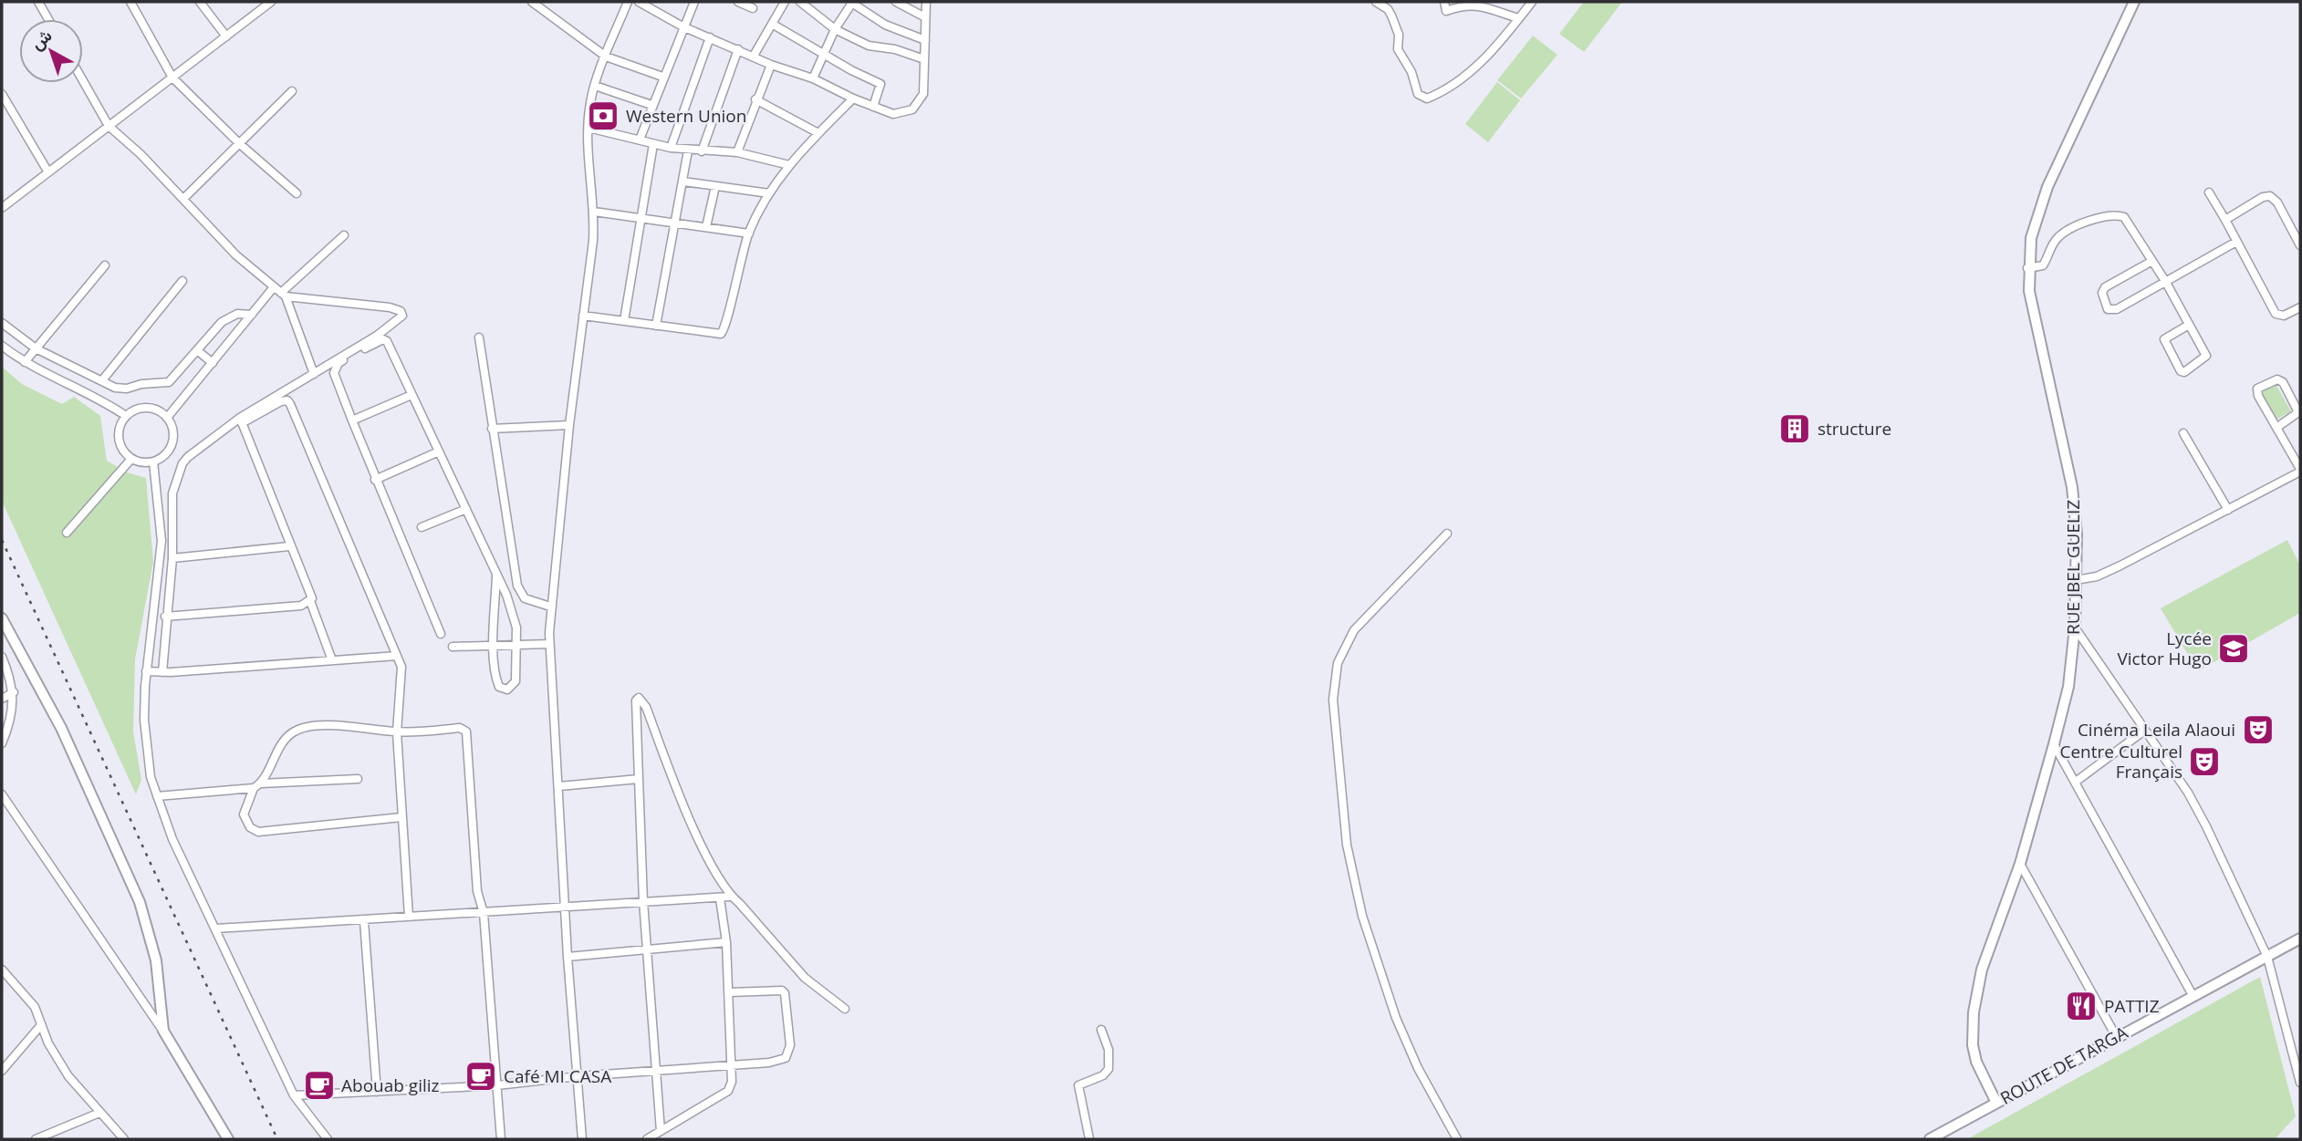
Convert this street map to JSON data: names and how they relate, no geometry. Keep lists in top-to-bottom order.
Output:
{
  "streets": {
    "street": ["RUE JBEL GUELIZ", "ROUTE DE TARGA"]
  },
  "crossings": [
    ["RUE JBEL GUELIZ", "ROUTE DE TARGA"]
  ],
  "places": {
    "bank": ["Western Union"],
    "building": ["structure"],
    "school or university": ["Lycée Victor Hugo"],
    "theatre": ["Cinéma Leila Alaoui", "Centre Culturel Français"],
    "restaurant": ["PATTIZ"],
    "cafe": ["Café MI CASA", "Abouab giliz"]
  },
  "north": "top left"
}
